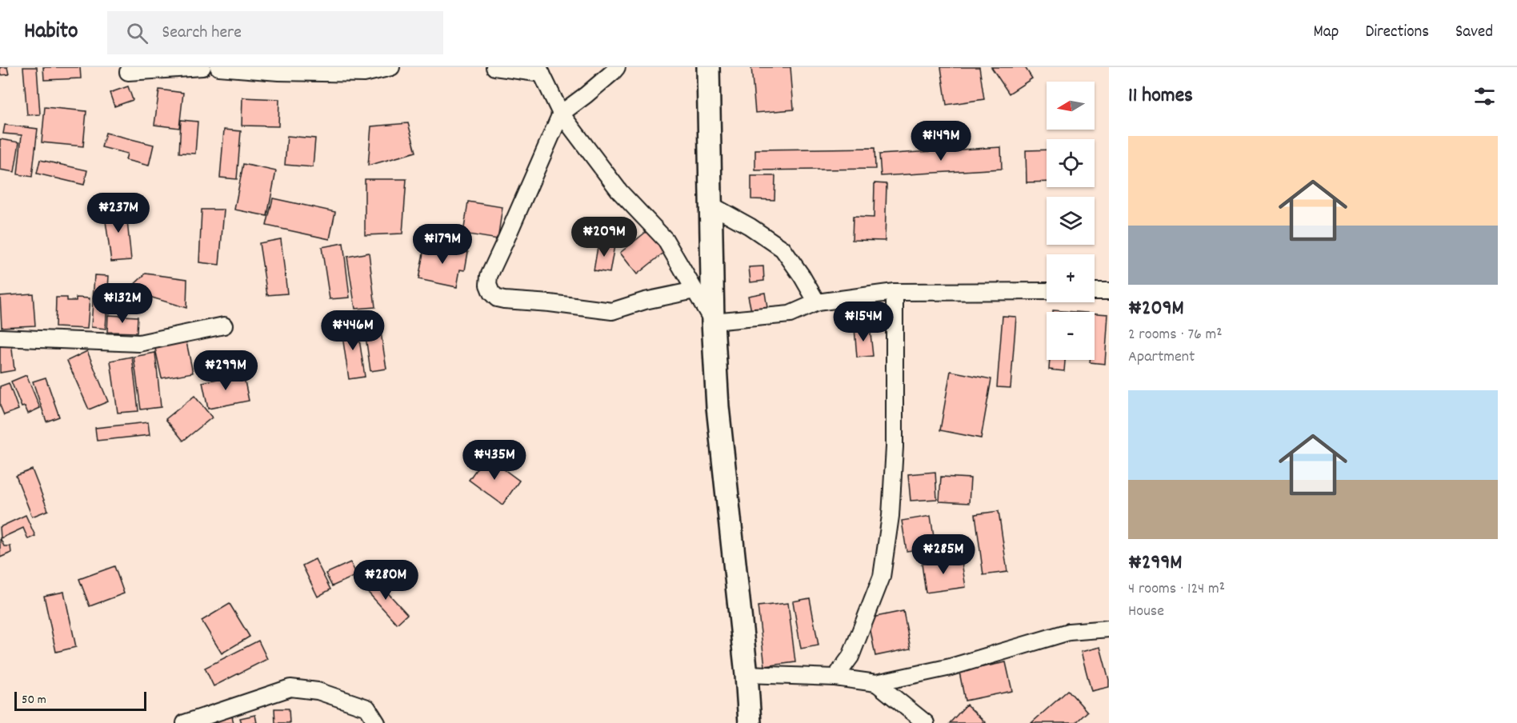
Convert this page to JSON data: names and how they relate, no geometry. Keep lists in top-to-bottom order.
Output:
{
  "scale_bar": "50 m",
  "north": "left",
  "page": {
    "header": "Habito",
    "search": "Search here",
    "nav": ["Map", "Directions", "Saved"],
    "heading": "11 homes",
    "map_buttons": ["+", "−"],
    "price": [
      "₦149M",
      "₦237M",
      "₦209M",
      "₦179M",
      "₦132M",
      "₦154M",
      "₦446M",
      "₦299M",
      "₦435M",
      "₦285M",
      "₦280M"
    ],
    "list": [
      {
        "name": "₦209M",
        "note": "2 rooms · 76 m² · Apartment"
      },
      {
        "name": "₦299M",
        "note": "4 rooms · 124 m² · House"
      }
    ],
    "scale": "50 m"
  }
}
